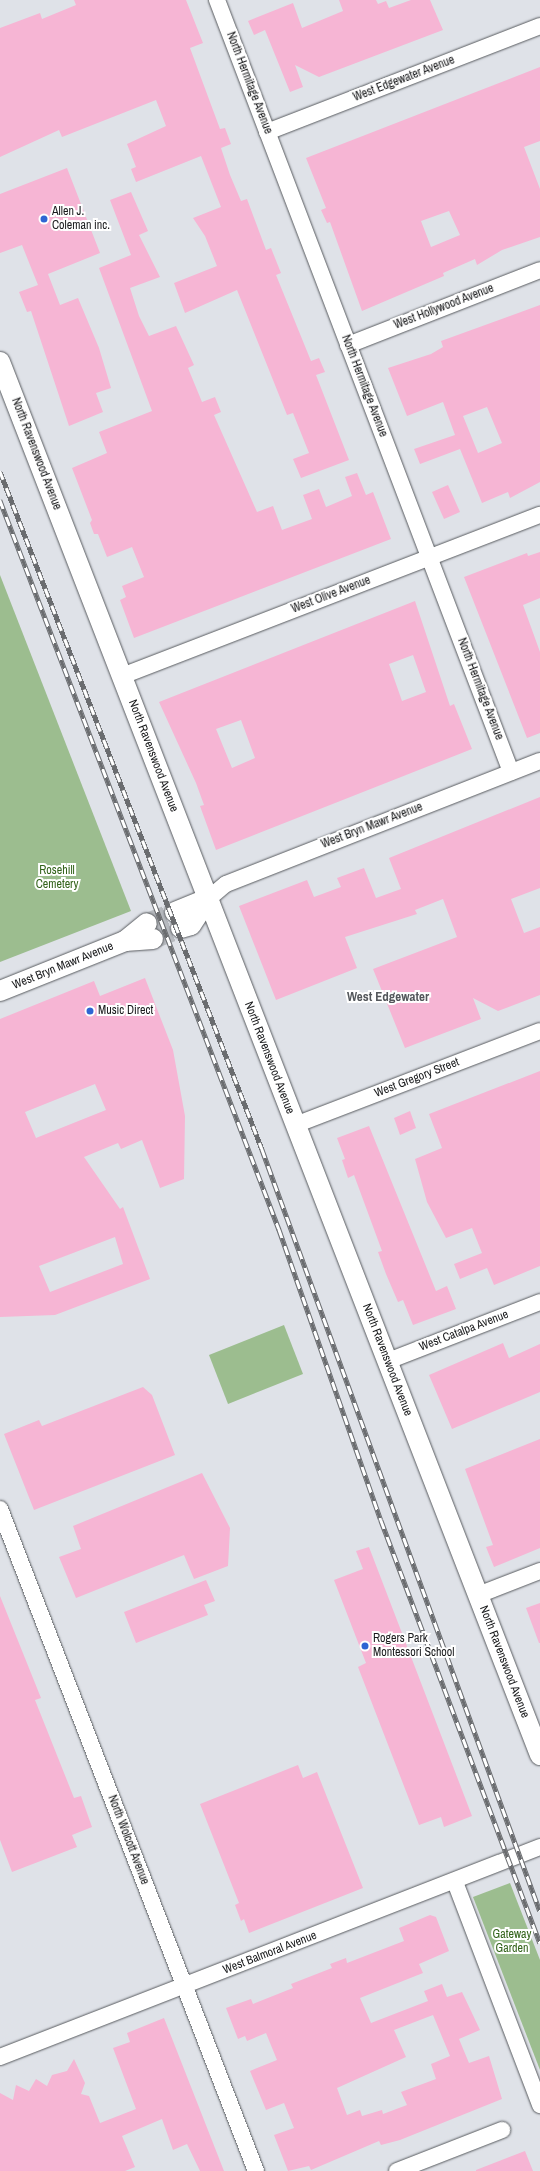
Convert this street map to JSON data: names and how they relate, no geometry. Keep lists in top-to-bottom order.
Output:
{
  "streets": {
    "street": [
      "West Edgewater Avenue",
      "North Hermitage Avenue",
      "West Hollywood Avenue",
      "North Ravenswood Avenue",
      "West Olive Avenue",
      "West Bryn Mawr Avenue",
      "West Gregory Street",
      "West Catalpa Avenue",
      "North Wolcott Avenue",
      "West Balmoral Avenue"
    ]
  },
  "crossings": [
    ["West Edgewater Avenue", "North Hermitage Avenue"],
    ["North Hermitage Avenue", "West Hollywood Avenue"],
    ["North Hermitage Avenue", "West Olive Avenue"],
    ["North Hermitage Avenue", "West Bryn Mawr Avenue"],
    ["North Ravenswood Avenue", "West Olive Avenue"],
    ["North Ravenswood Avenue", "West Bryn Mawr Avenue"],
    ["North Ravenswood Avenue", "West Gregory Street"],
    ["North Ravenswood Avenue", "West Catalpa Avenue"],
    ["North Wolcott Avenue", "West Balmoral Avenue"]
  ],
  "districts": ["West Edgewater"],
  "parks": ["Rosehill Cemetery", "Gateway Garden"],
  "places": ["Allen J. Coleman inc.", "Music Direct", "Rogers Park Montessori School"]
}
